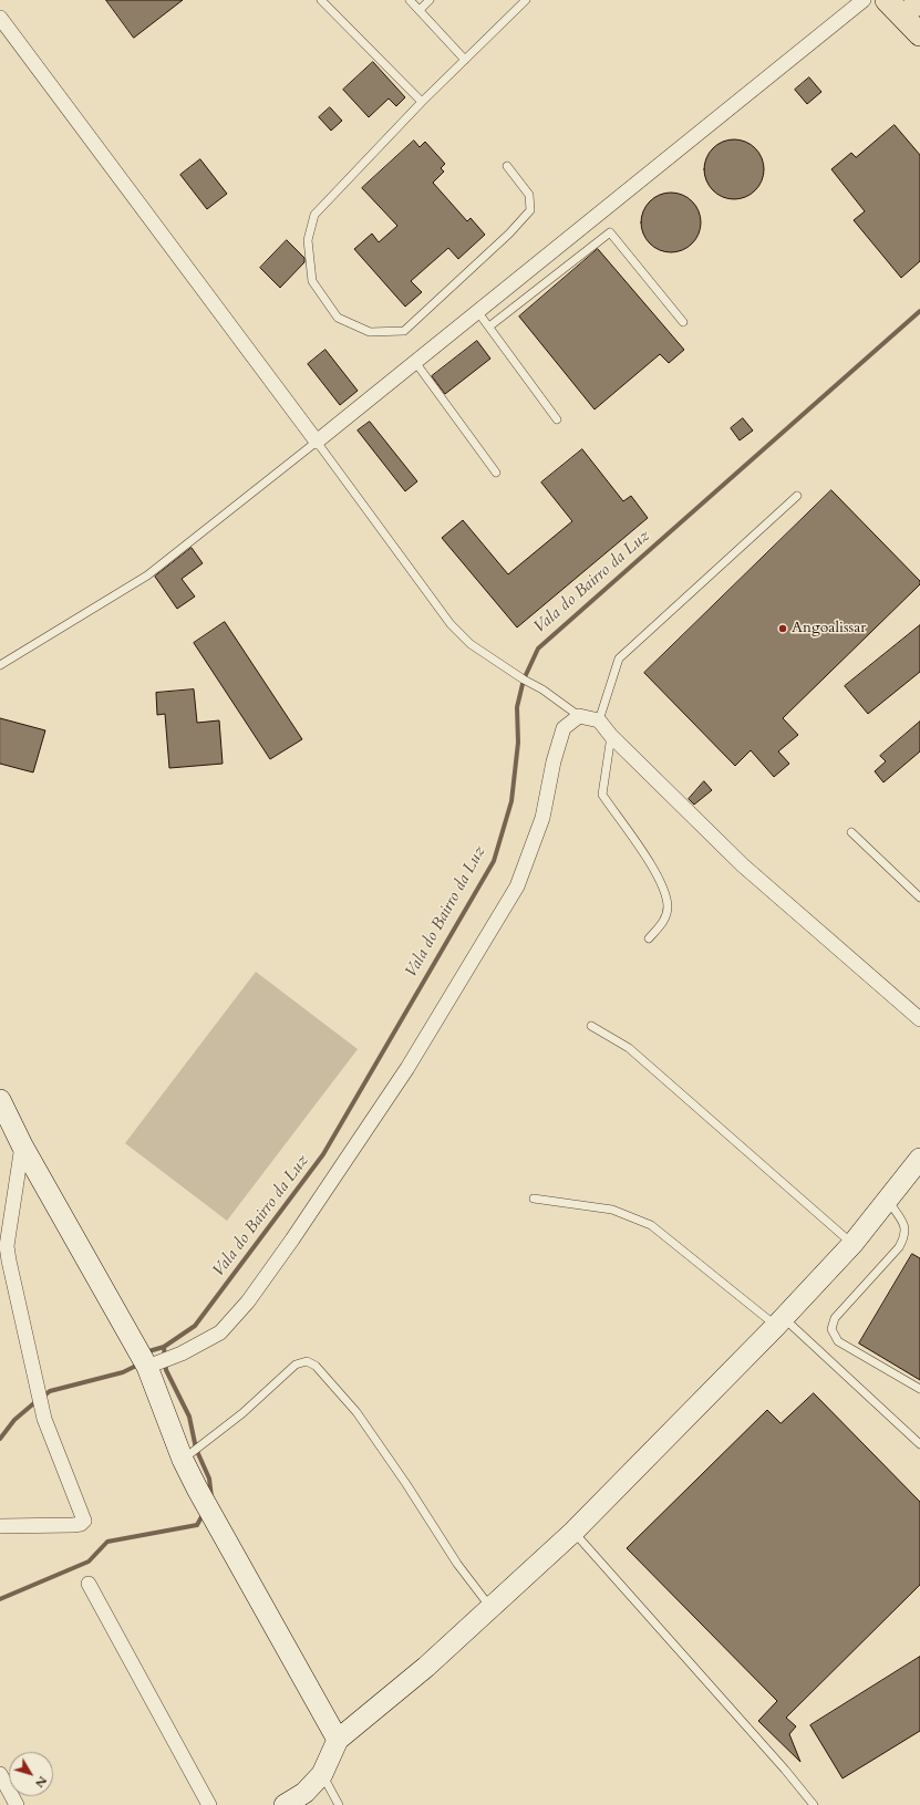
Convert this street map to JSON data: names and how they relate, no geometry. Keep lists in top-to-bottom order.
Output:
{
  "water": ["Vala do Bairro da Luz"],
  "places": ["Angoalissar"],
  "north": "bottom right"
}
